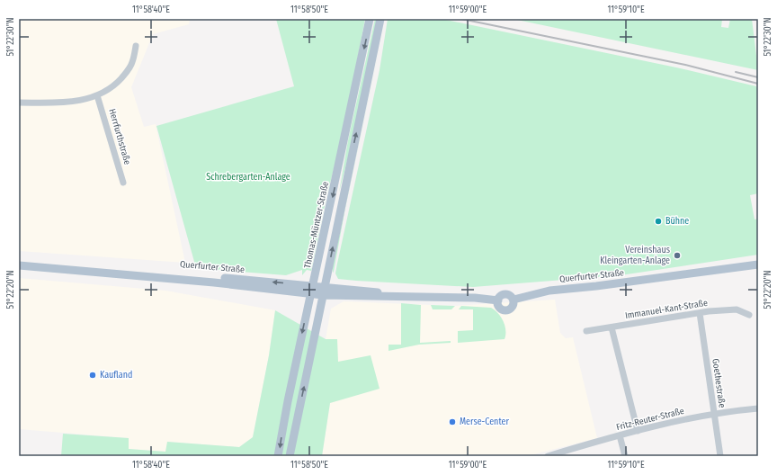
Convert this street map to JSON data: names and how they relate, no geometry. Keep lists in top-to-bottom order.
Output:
{
  "streets": {
    "main road": ["Thomas-Müntzer-Straße", "Querfurter Straße"],
    "street": [
      "Herrfurthstraße",
      "Immanuel-Kant-Straße",
      "Goethestraße",
      "Fritz-Reuter-Straße"
    ]
  },
  "crossings": [
    ["Thomas-Müntzer-Straße", "Querfurter Straße"],
    ["Immanuel-Kant-Straße", "Goethestraße"],
    ["Goethestraße", "Fritz-Reuter-Straße"]
  ],
  "parks": ["Schrebergarten-Anlage"],
  "places": [
    "Bühne",
    "Vereinshaus Kleingarten-Anlage",
    "Kaufland",
    "Merse-Center"
  ],
  "coordinates": [
    "11°58'40\"E",
    "11°58'50\"E",
    "11°59'00\"E",
    "11°59'10\"E",
    "51°22'30\"N",
    "51°22'20\"N"
  ]
}
